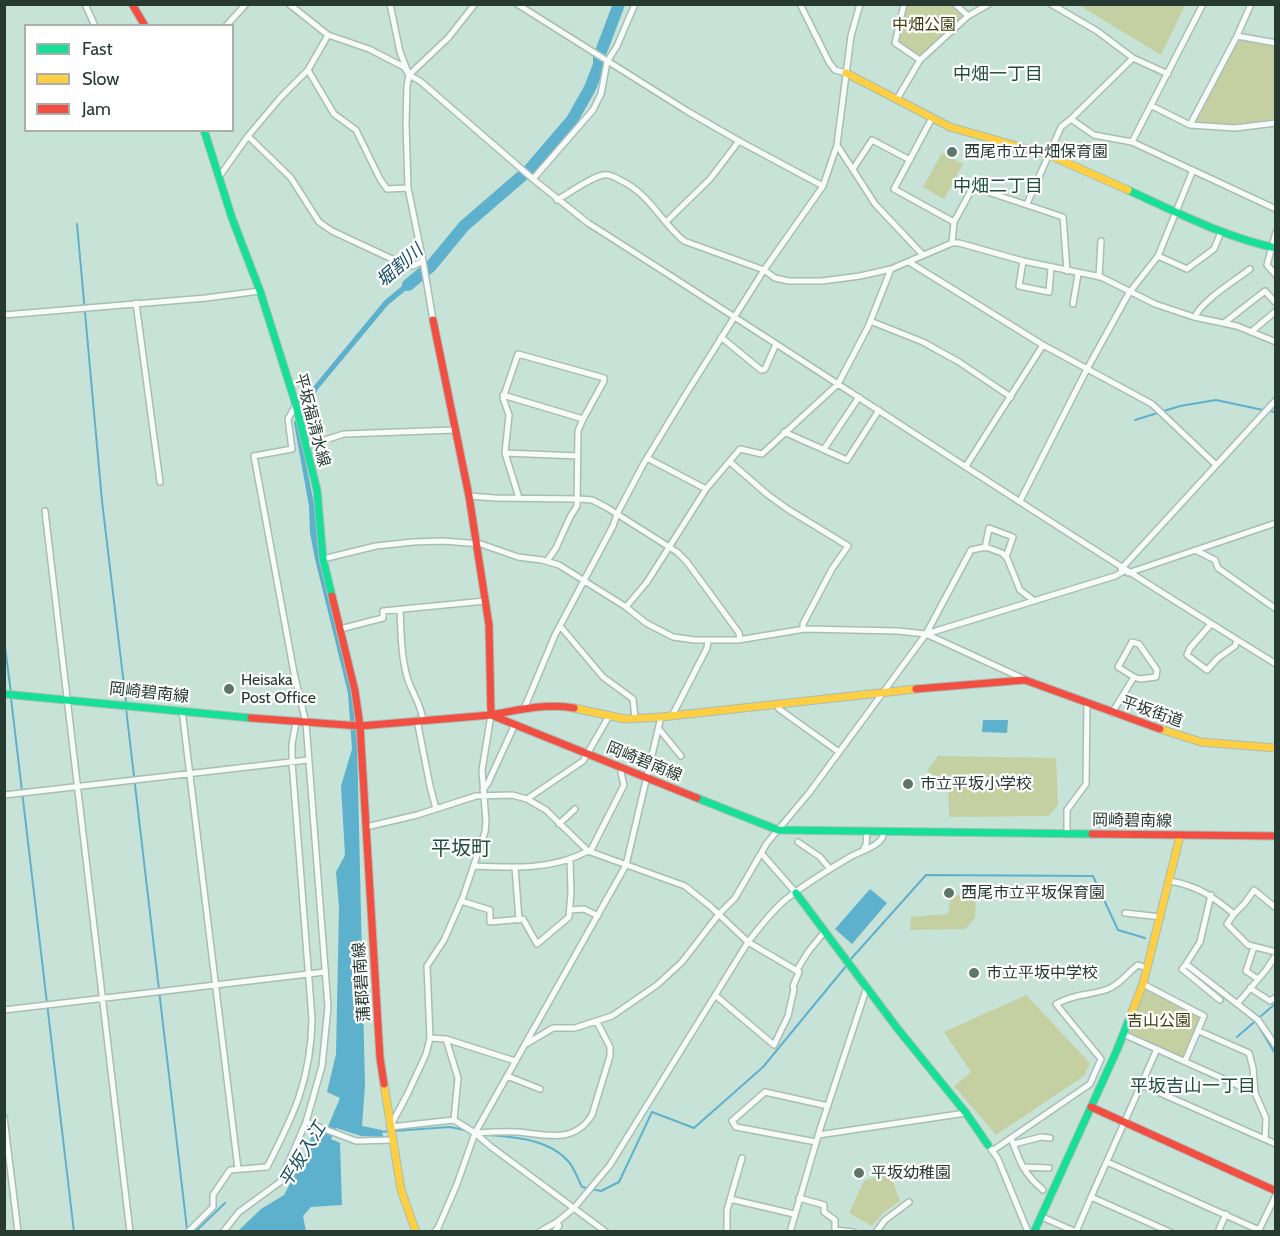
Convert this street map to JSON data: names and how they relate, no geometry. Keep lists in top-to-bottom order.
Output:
{
  "streets": {
    "street": [
      "平坂福清水線",
      "岡崎碧南線",
      "平坂街道",
      "蒲郡碧南線"
    ]
  },
  "crossings": [
    ["平坂福清水線", "岡崎碧南線"],
    ["平坂福清水線", "蒲郡碧南線"],
    ["岡崎碧南線", "蒲郡碧南線"]
  ],
  "districts": [
    "中畑一丁目",
    "中畑二丁目",
    "平坂町",
    "平坂吉山一丁目"
  ],
  "water": ["堀割川", "平坂入江"],
  "parks": ["中畑公園", "吉山公園"],
  "places": [
    "西尾市立中畑保育園",
    "Heisaka Post Office",
    "市立平坂小学校",
    "西尾市立平坂保育園",
    "市立平坂中学校",
    "平坂幼稚園"
  ],
  "legend": ["Fast", "Slow", "Jam"]
}
